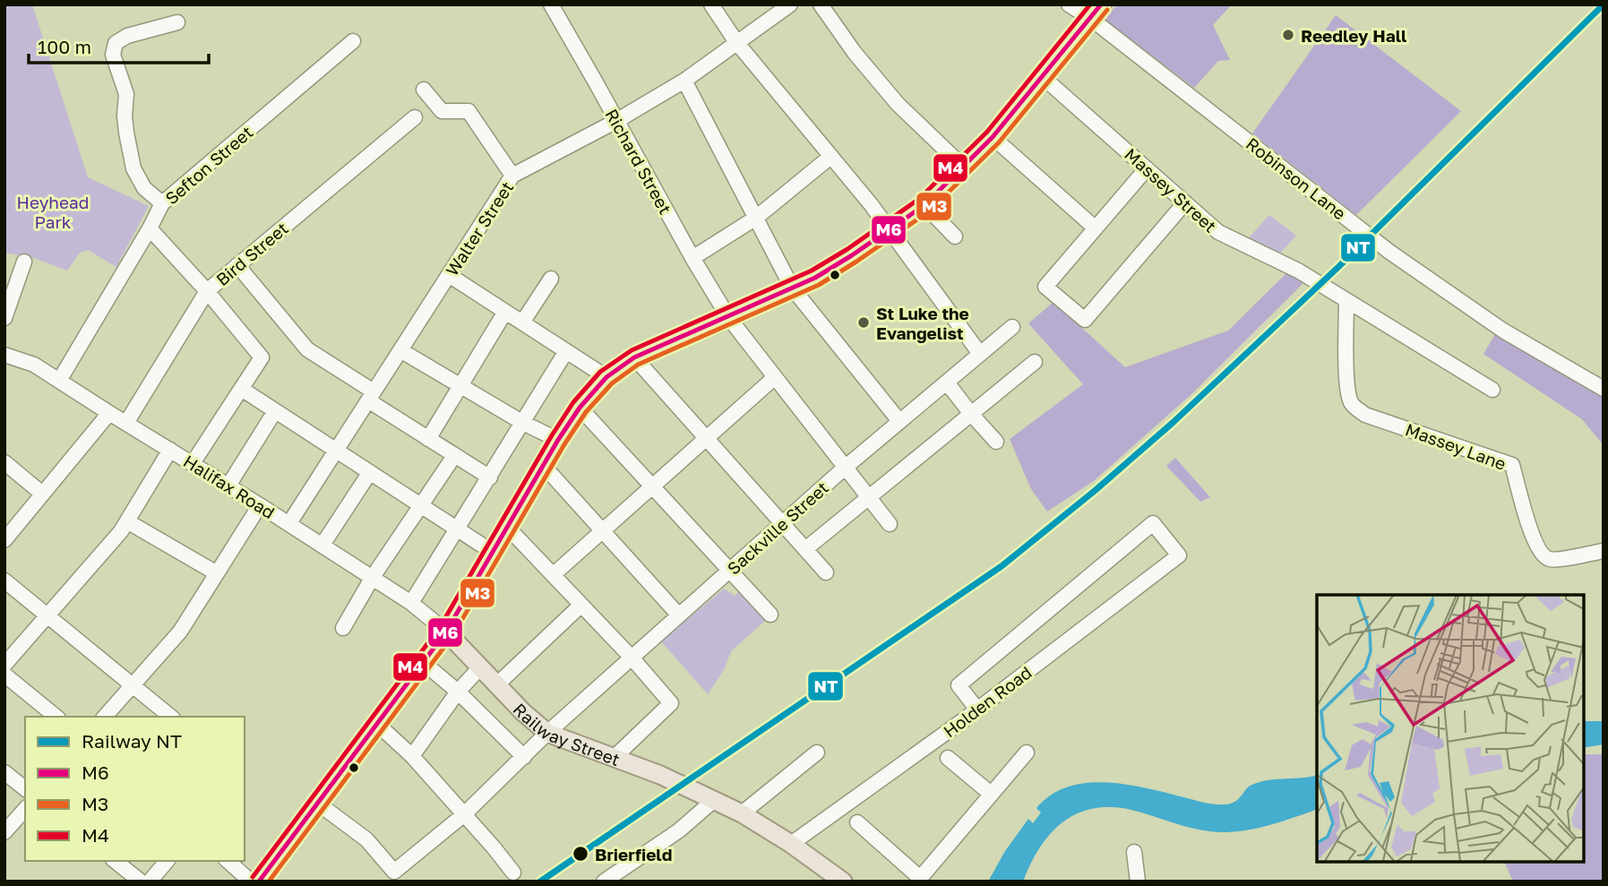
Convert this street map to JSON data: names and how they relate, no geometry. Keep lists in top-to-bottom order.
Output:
{
  "streets": {
    "main road": ["Railway Street"],
    "street": [
      "Richard Street",
      "Sefton Street",
      "Robinson Lane",
      "Massey Street",
      "Walter Street",
      "Bird Street",
      "Massey Lane",
      "Halifax Road",
      "Sackville Street",
      "Holden Road"
    ]
  },
  "crossings": [
    ["Richard Street", "Walter Street"],
    ["Richard Street", "Sackville Street"],
    ["Sefton Street", "Halifax Road"],
    ["Massey Street", "Massey Lane"],
    ["Walter Street", "Halifax Road"],
    ["Bird Street", "Halifax Road"],
    ["Halifax Road", "Railway Street"],
    ["Sackville Street", "Railway Street"],
    ["Holden Road", "Railway Street"]
  ],
  "parks": ["Heyhead Park"],
  "places": ["Reedley Hall", "St Luke the Evangelist", "Brierfield"],
  "lines": [
    "rail line NT",
    "transit line M6",
    "transit line M4",
    "transit line M3"
  ],
  "legend": [
    "Railway NT",
    "M6",
    "M3",
    "M4"
  ],
  "scale_bar": "100 m"
}
